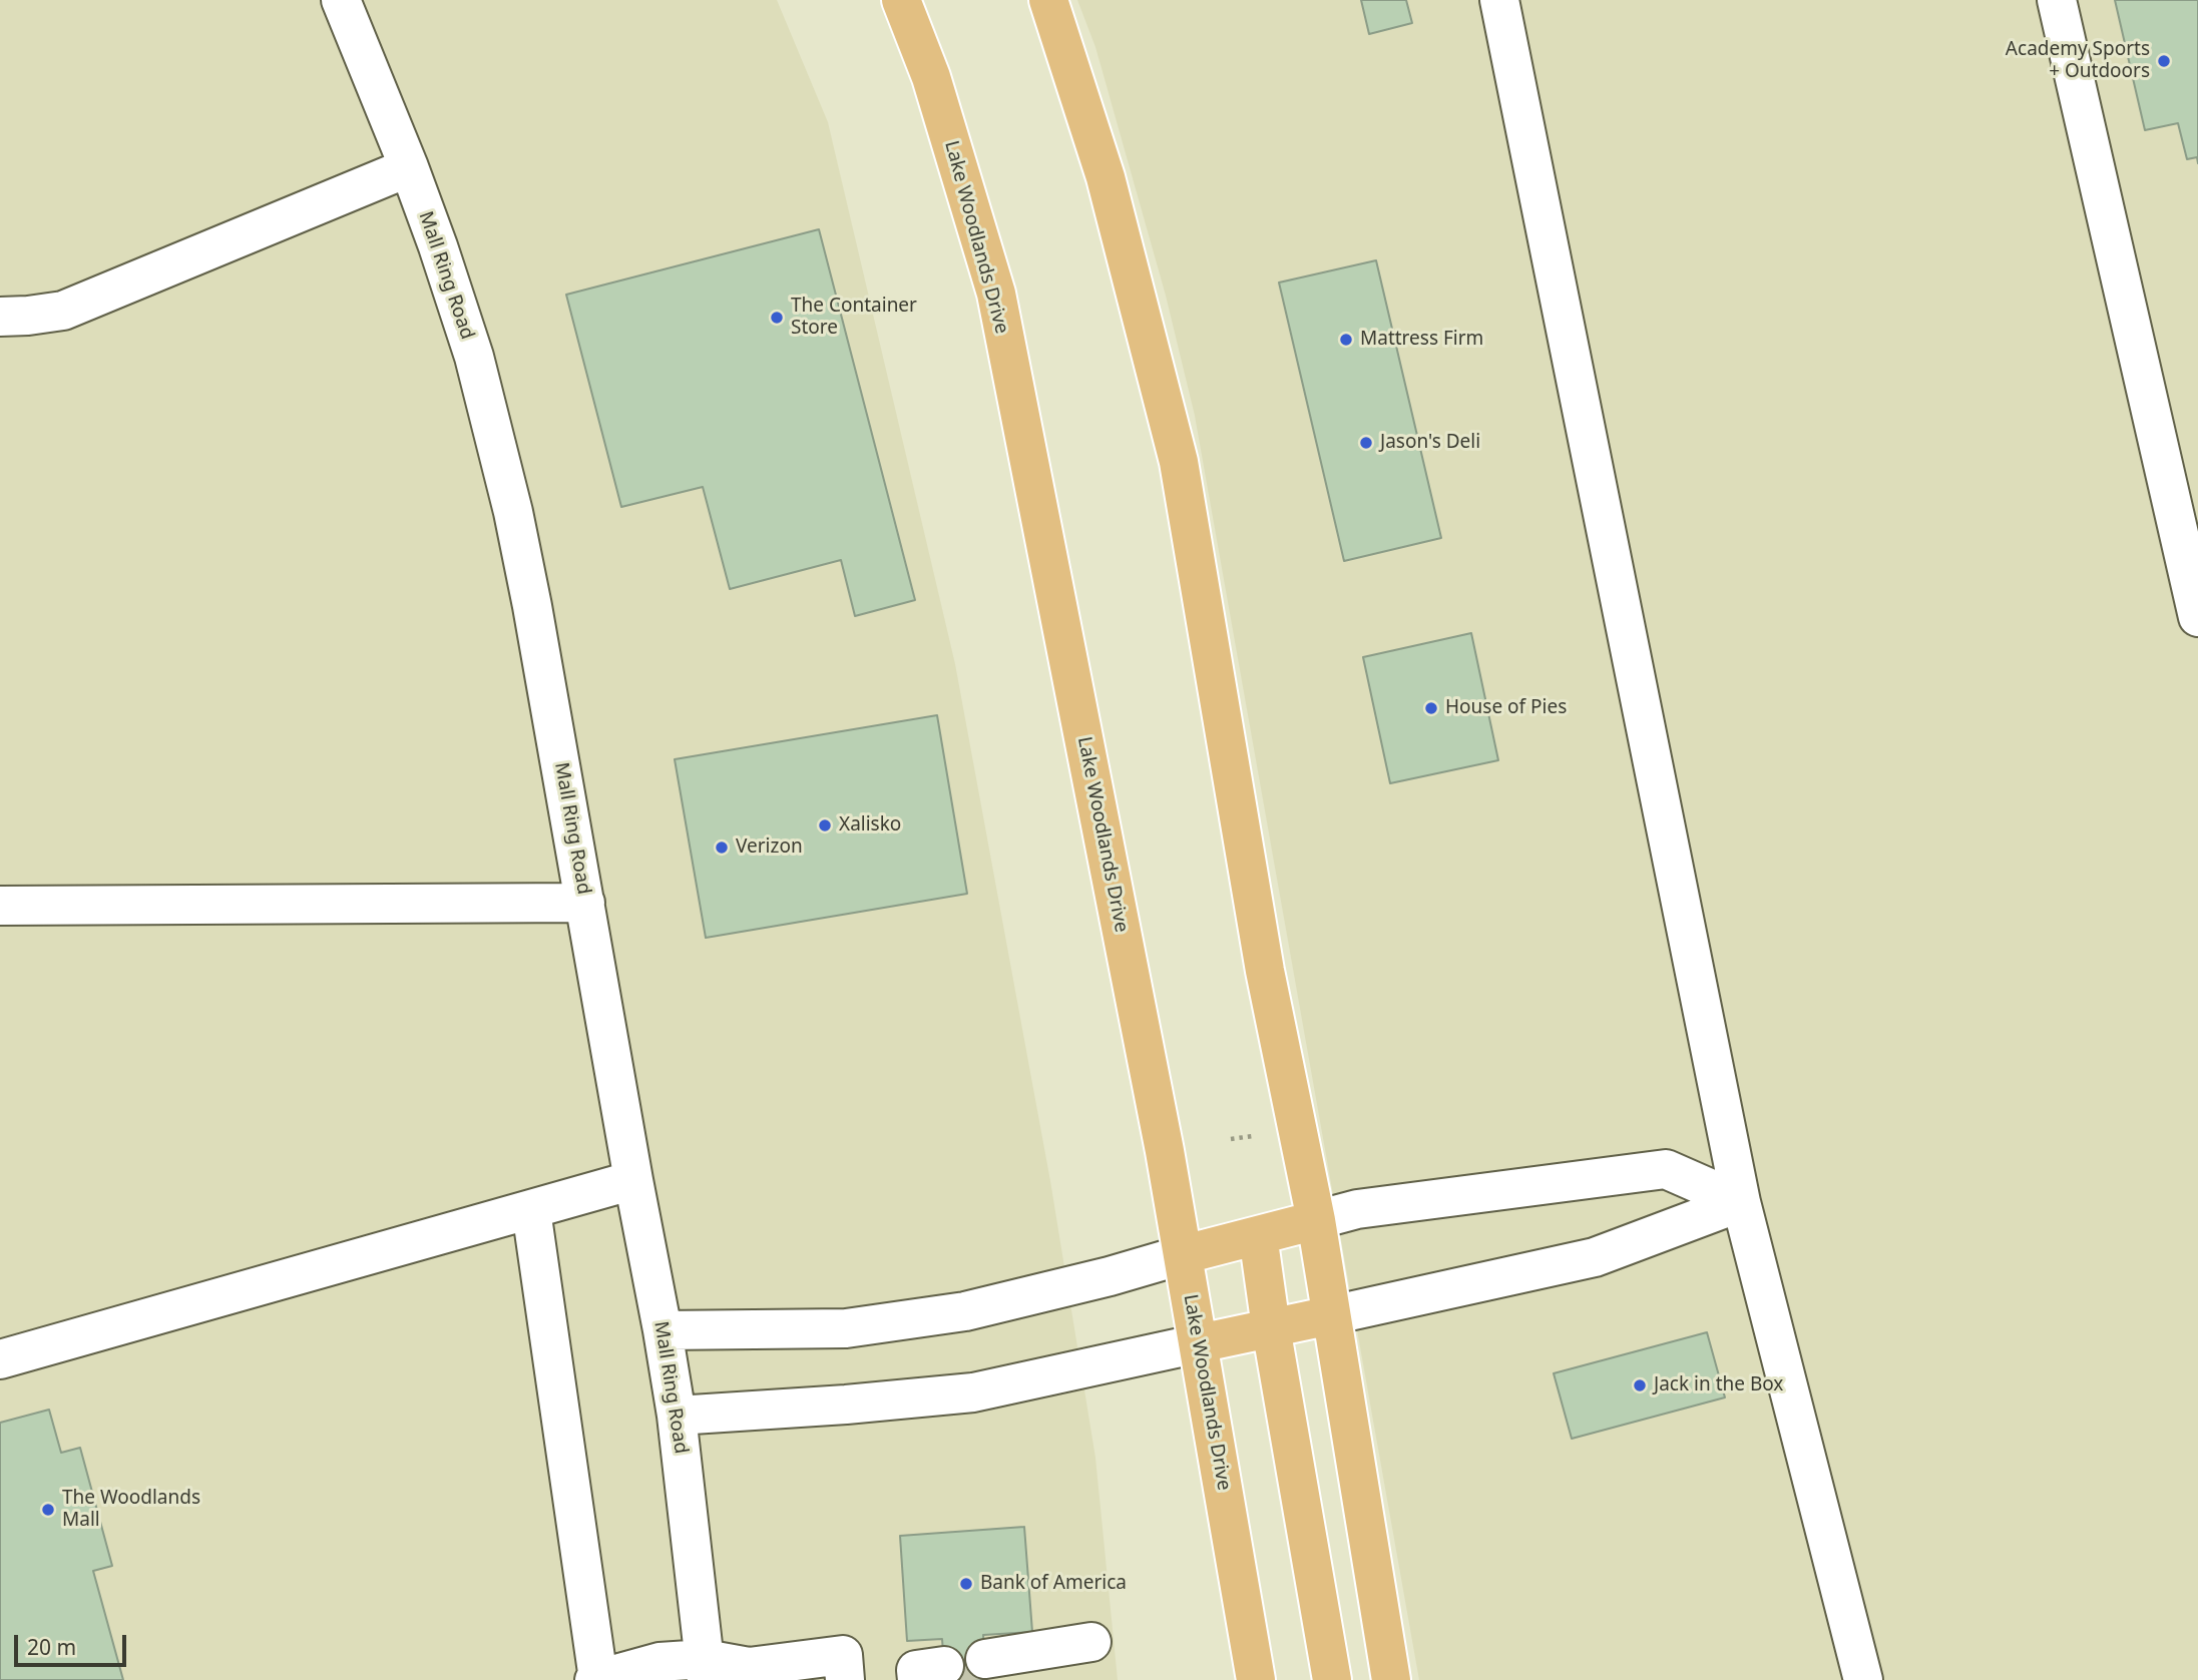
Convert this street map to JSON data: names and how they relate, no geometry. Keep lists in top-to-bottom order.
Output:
{
  "streets": {
    "main road": ["Lake Woodlands Drive"],
    "street": ["Mall Ring Road"]
  },
  "places": [
    "Academy Sports + Outdoors",
    "The Container Store",
    "Mattress Firm",
    "Jason's Deli",
    "House of Pies",
    "Xalisko",
    "Verizon",
    "Jack in the Box",
    "The Woodlands Mall",
    "Bank of America"
  ],
  "scale_bar": "20 m"
}
